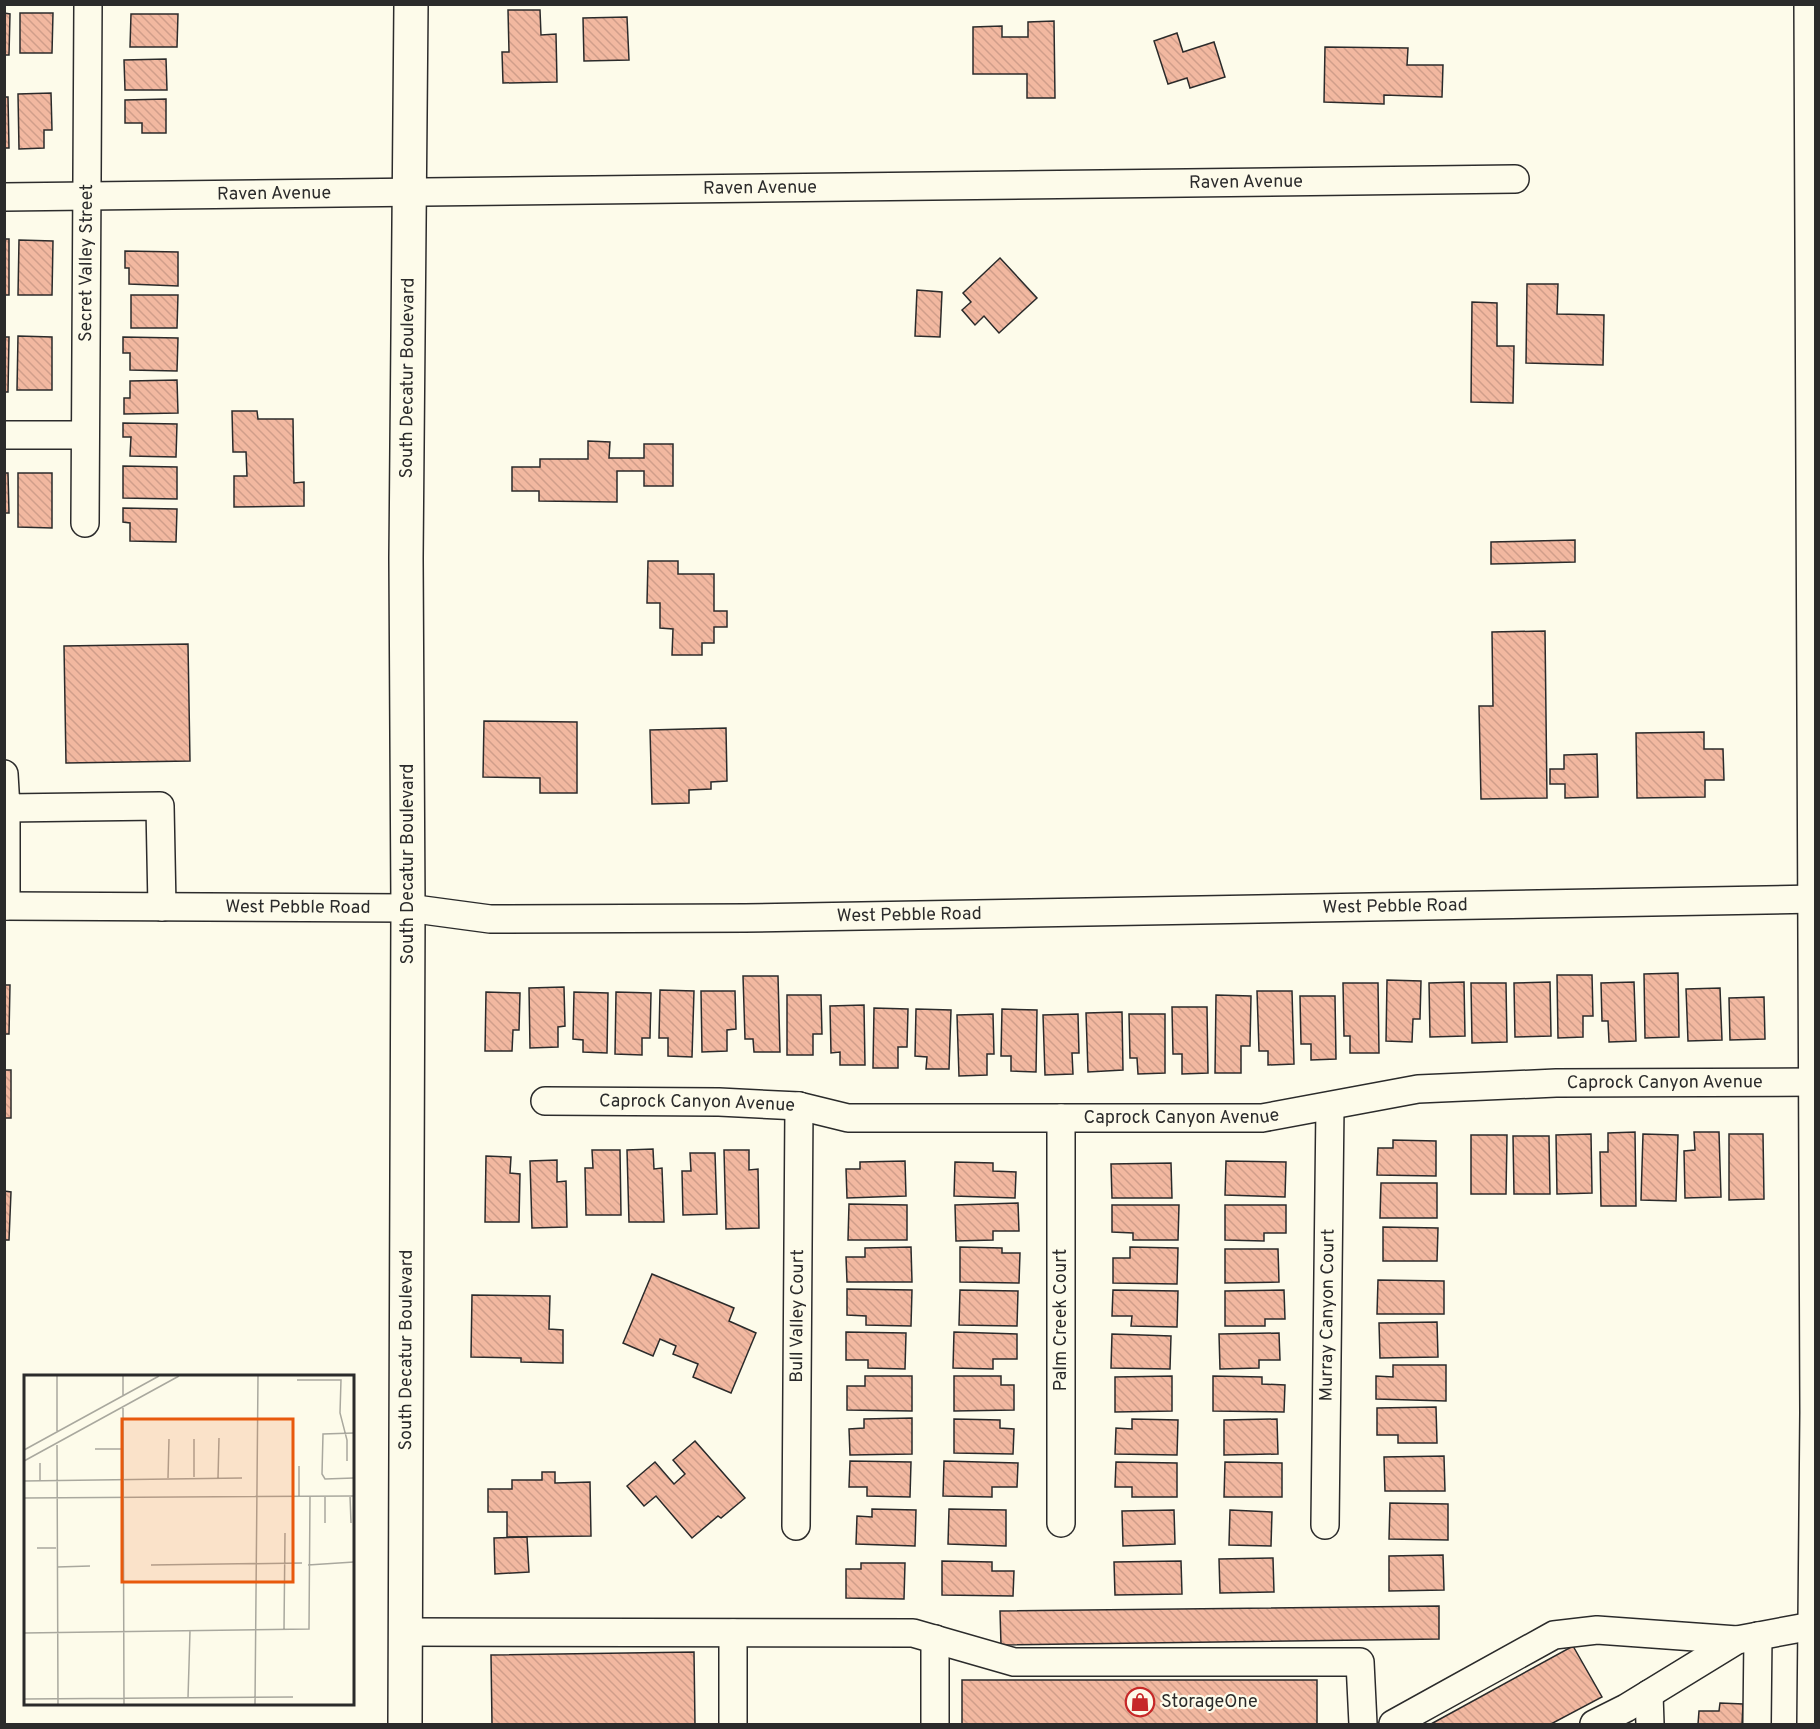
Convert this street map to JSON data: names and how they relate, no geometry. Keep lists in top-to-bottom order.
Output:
{
  "streets": {
    "main road": ["South Decatur Boulevard"],
    "street": [
      "Raven Avenue",
      "Secret Valley Street",
      "West Pebble Road",
      "Caprock Canyon Avenue",
      "Bull Valley Court",
      "Murray Canyon Court",
      "Palm Creek Court"
    ]
  },
  "crossings": [
    ["Raven Avenue", "Secret Valley Street"],
    ["Raven Avenue", "South Decatur Boulevard"],
    ["South Decatur Boulevard", "West Pebble Road"],
    ["Caprock Canyon Avenue", "Bull Valley Court"],
    ["Caprock Canyon Avenue", "Murray Canyon Court"],
    ["Caprock Canyon Avenue", "Palm Creek Court"]
  ],
  "places": {
    "shop": ["StorageOne"]
  }
}
